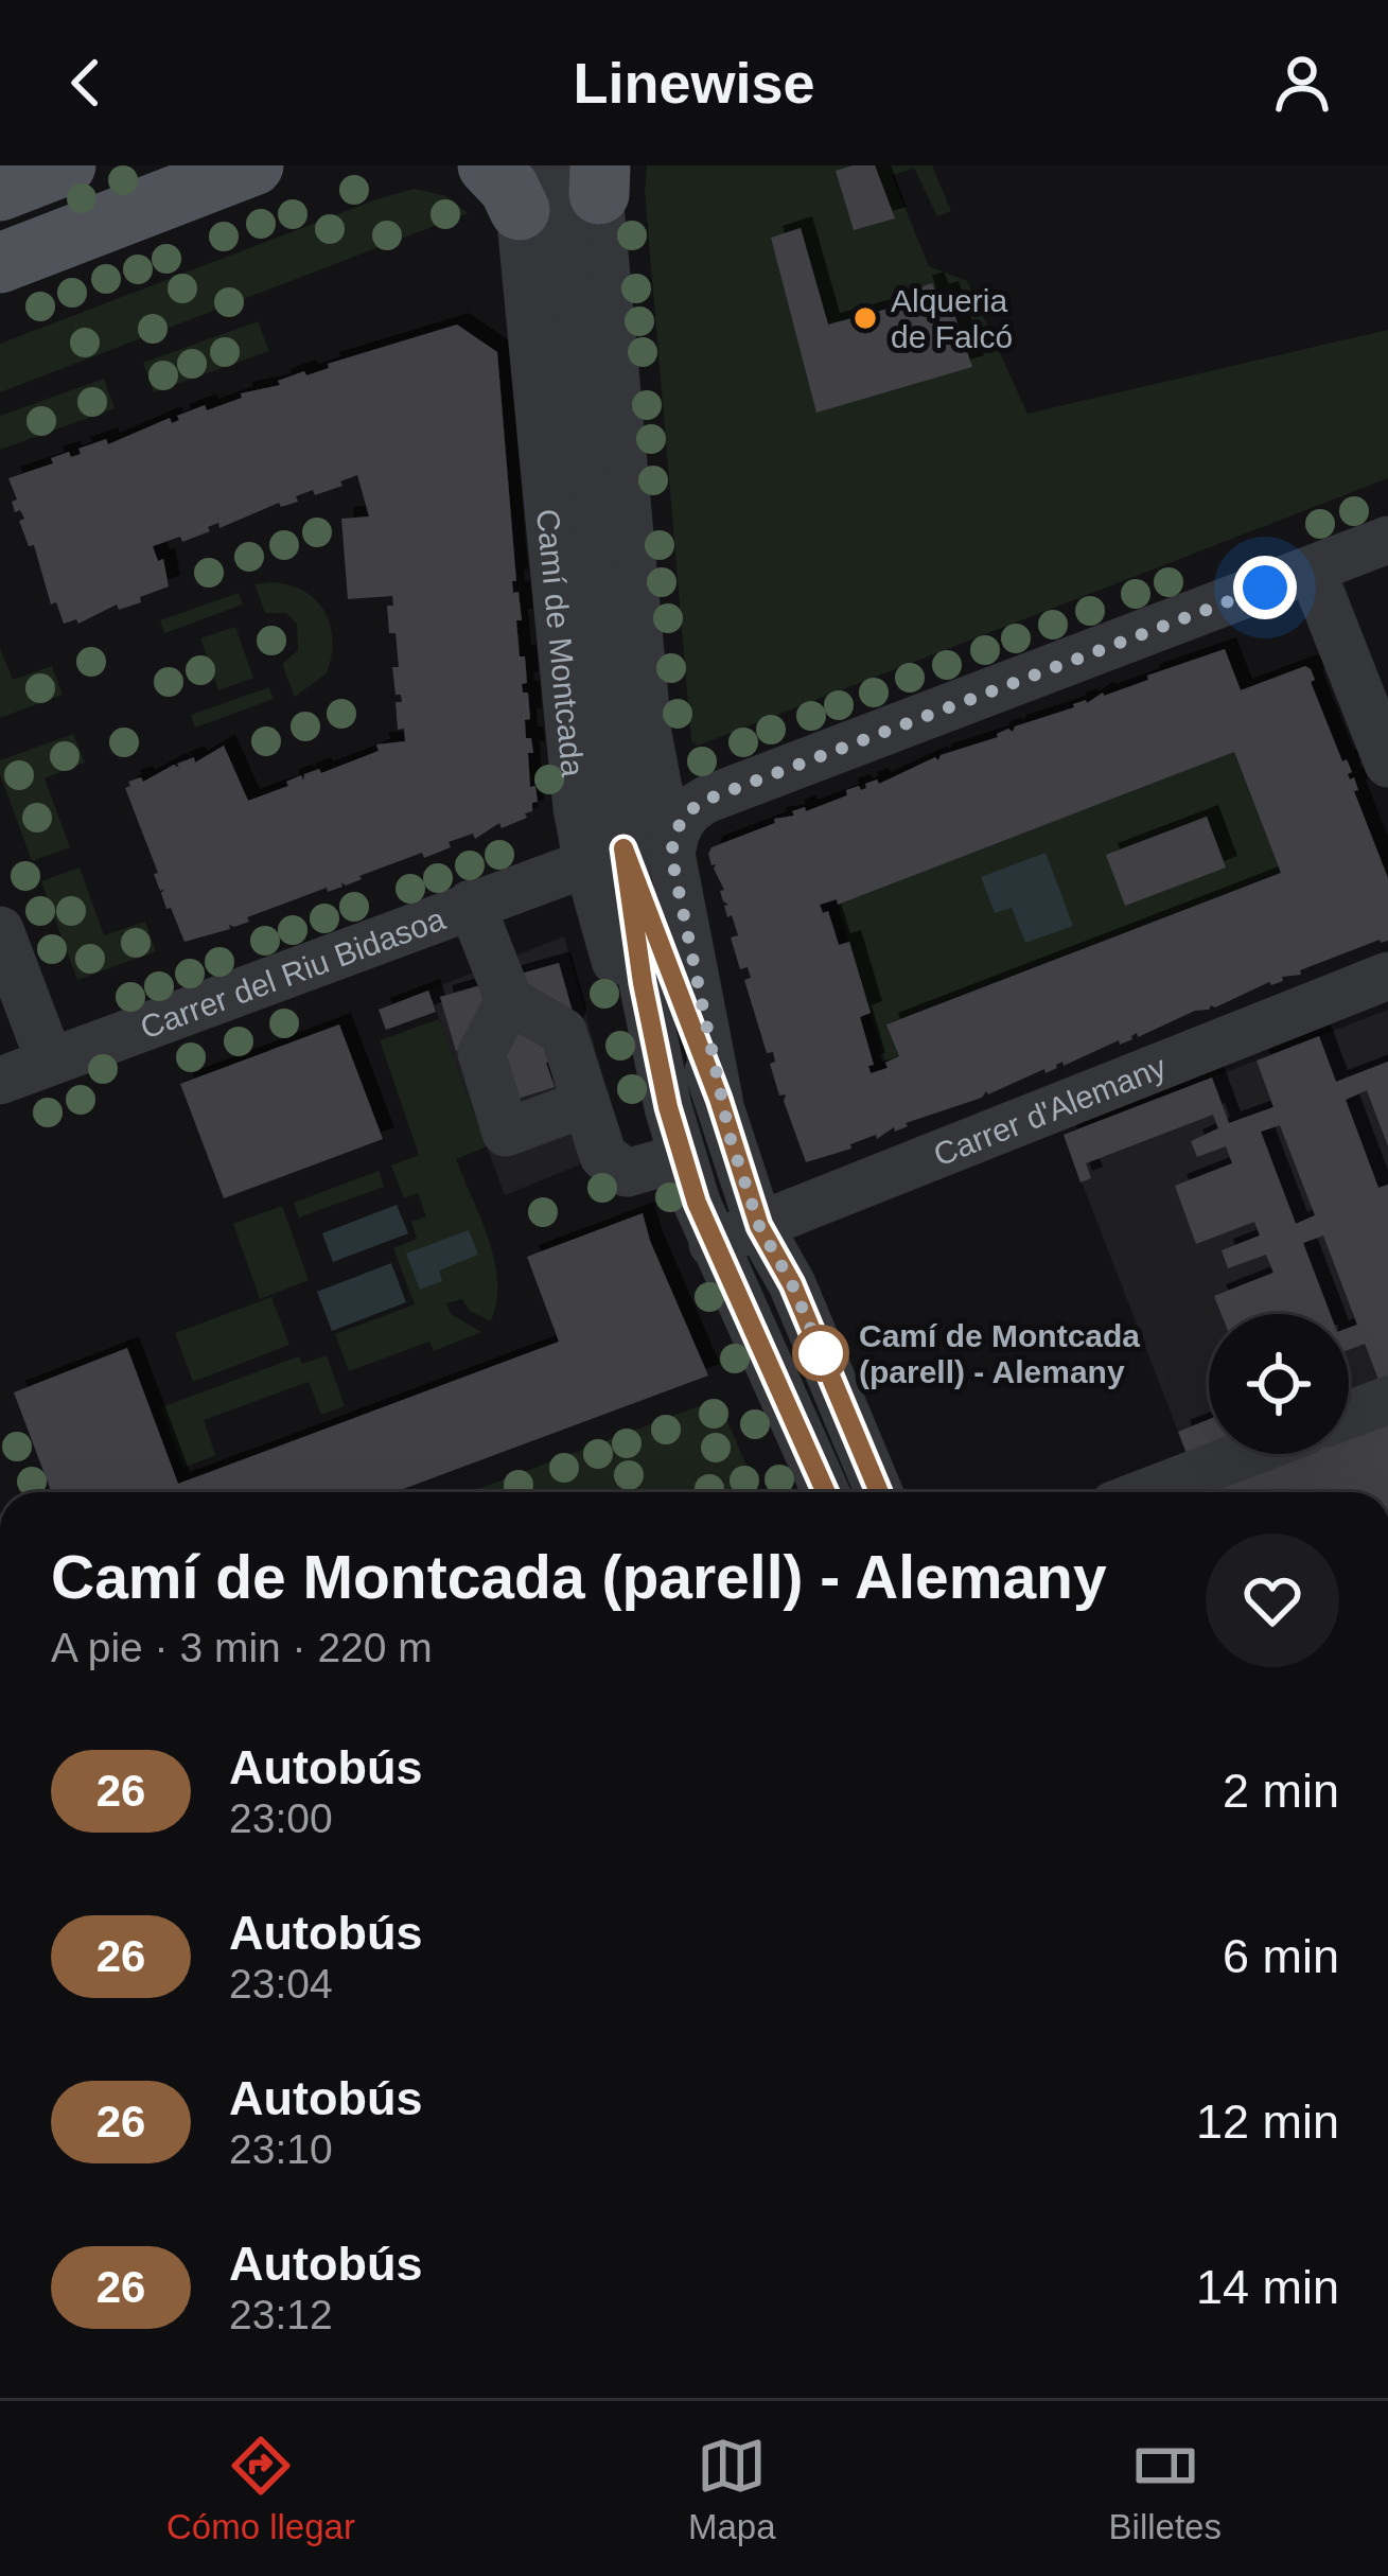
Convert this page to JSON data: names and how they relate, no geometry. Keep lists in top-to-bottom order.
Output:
{
  "streets": {
    "street": ["Camí de Montcada", "Carrer del Riu Bidasoa", "Carrer d'Alemany"]
  },
  "crossings": [
    ["Camí de Montcada", "Carrer del Riu Bidasoa"],
    ["Camí de Montcada", "Carrer d'Alemany"]
  ],
  "places": ["Alqueria de Falcó", "Camí de Montcada (parell) - Alemany"],
  "lines": ["bus line 26"],
  "page": {
    "header": "Linewise",
    "heading": ["Camí de Montcada (parell) - Alemany", "A pie · 3 min · 220 m"],
    "list": [
      {
        "mark": "26",
        "name": "Autobús",
        "note": "23:00",
        "value": "2 min"
      },
      {
        "mark": "26",
        "name": "Autobús",
        "note": "23:04",
        "value": "6 min"
      },
      {
        "mark": "26",
        "name": "Autobús",
        "note": "23:10",
        "value": "12 min"
      },
      {
        "mark": "26",
        "name": "Autobús",
        "note": "23:12",
        "value": "14 min"
      }
    ],
    "tabs": ["Cómo llegar", "Mapa", "Billetes"]
  }
}
